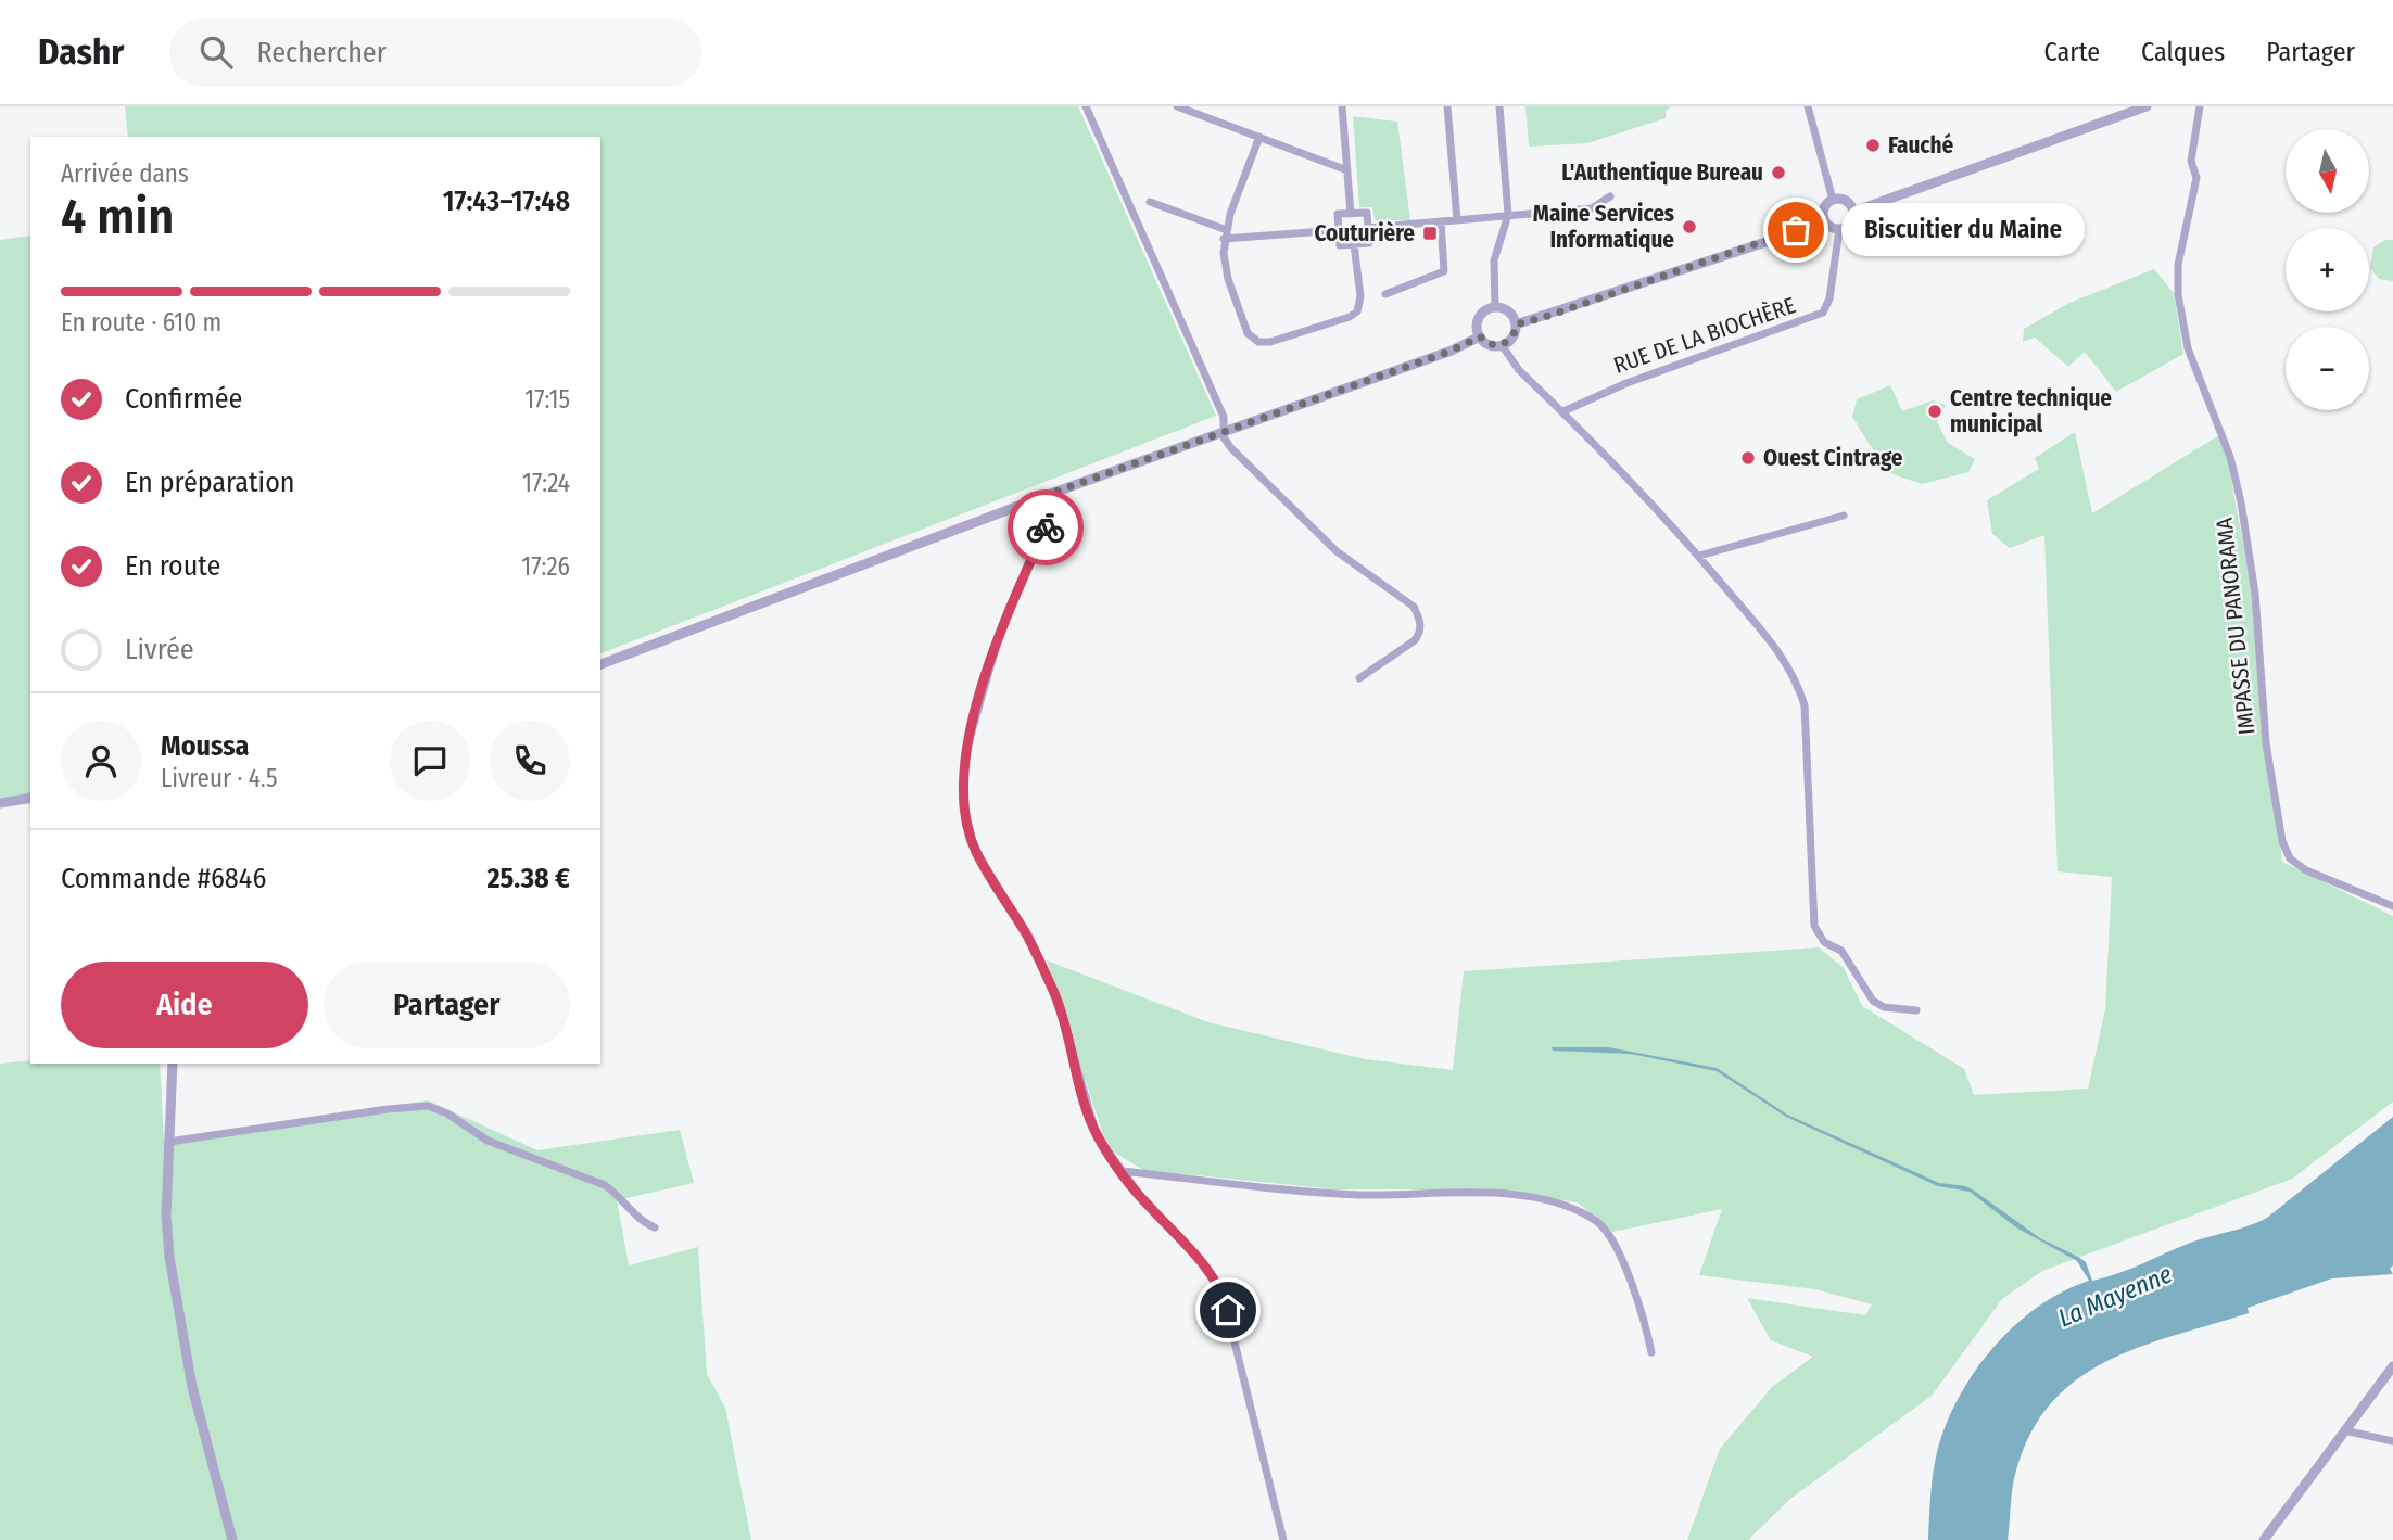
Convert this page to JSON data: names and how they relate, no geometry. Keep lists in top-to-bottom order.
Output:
{
  "streets": {
    "street": ["RUE DE LA BIOCHÈRE", "IMPASSE DU PANORAMA"]
  },
  "water": ["La Mayenne"],
  "places": {
    "other": [
      "Fauché",
      "L'Authentique Bureau",
      "Maine Services Informatique",
      "Biscuitier du Maine",
      "Centre technique municipal",
      "Ouest Cintrage"
    ],
    "transit": ["Couturière"]
  },
  "north": "bottom",
  "page": {
    "header": "Dashr",
    "search": "Rechercher",
    "nav": ["Carte", "Calques", "Partager"],
    "map_buttons": ["+", "−"],
    "heading": ["4 min", "Arrivée dans", "17:43–17:48"],
    "panel": [
      "Moussa",
      "Livreur · 4.5",
      "Commande #6846",
      "25.38 €"
    ],
    "bubble": "Biscuitier du Maine",
    "bar": "En route · 610 m",
    "list": [
      ["Confirmée", "17:15"],
      ["En préparation", "17:24"],
      ["En route", "17:26"],
      "Livrée"
    ],
    "buttons": ["Aide", "Partager"]
  }
}
